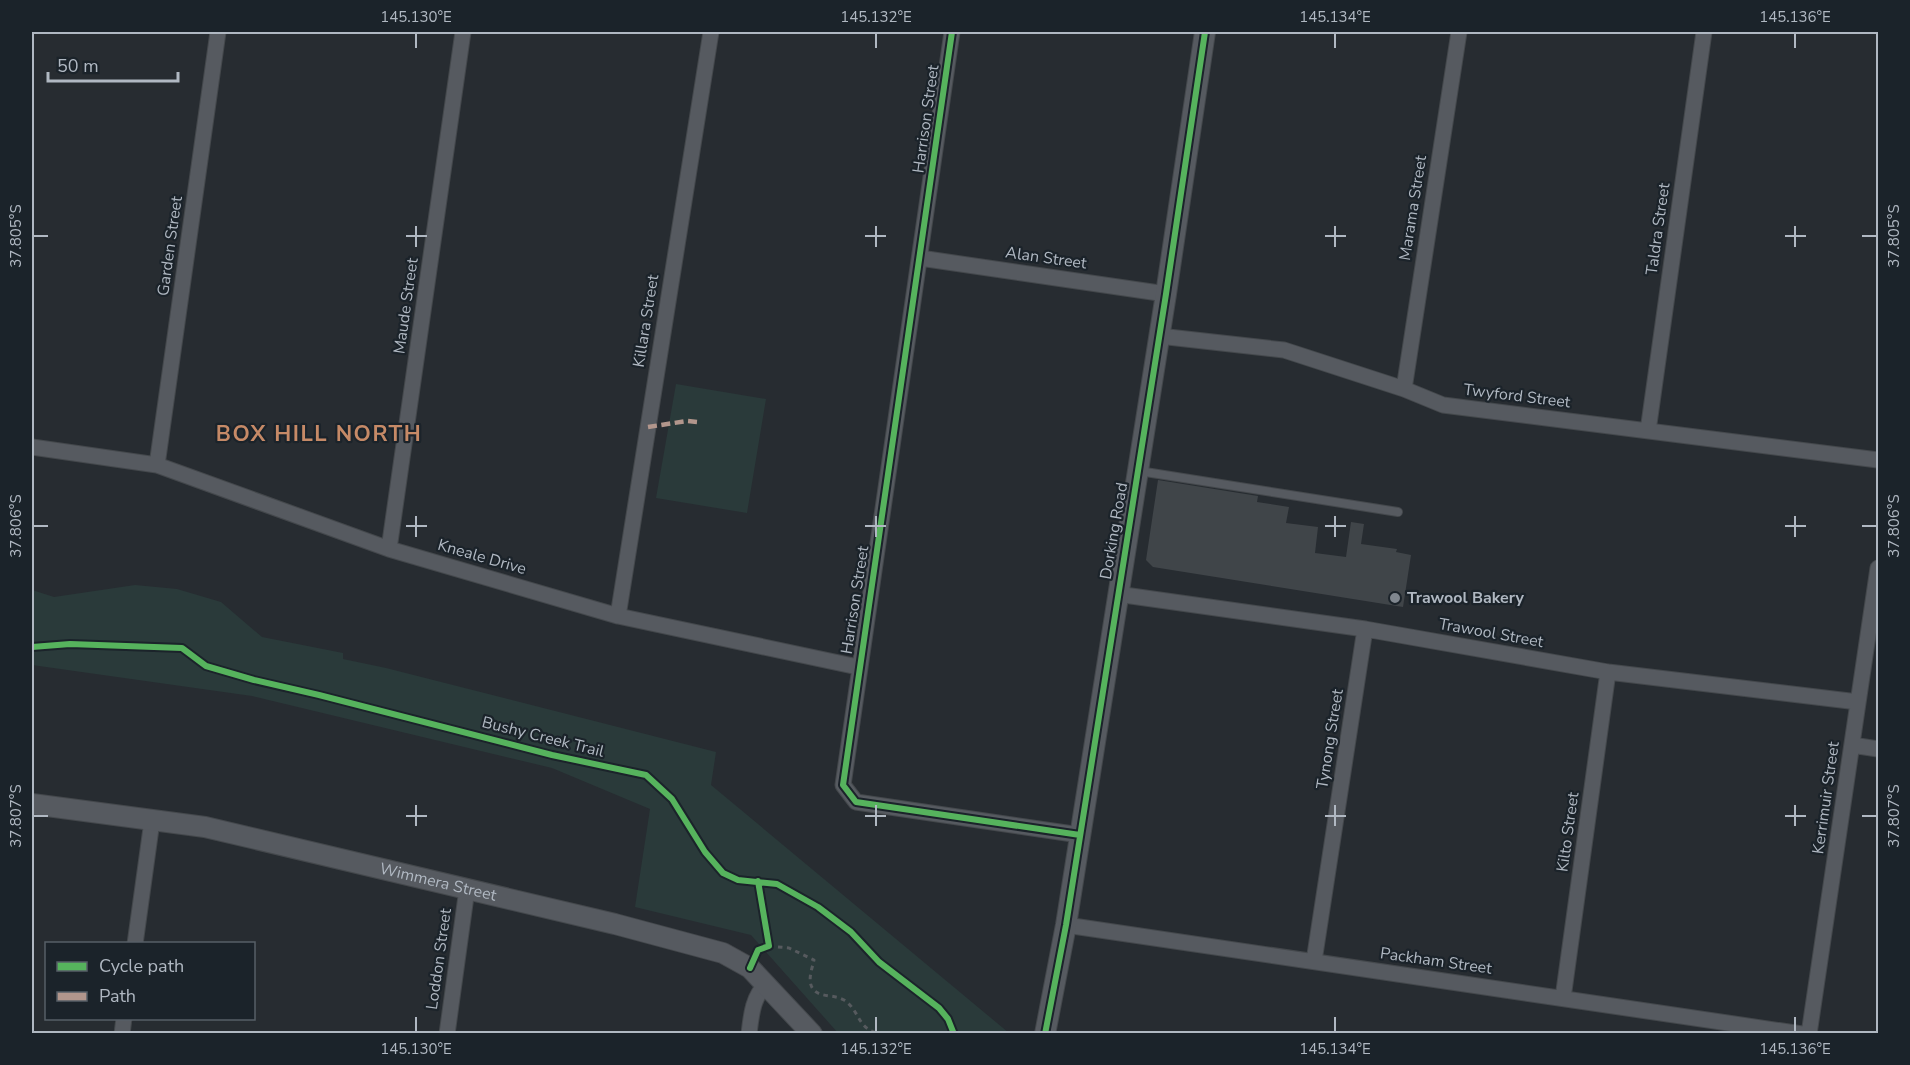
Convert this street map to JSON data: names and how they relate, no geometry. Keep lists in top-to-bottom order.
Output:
{
  "streets": {
    "street": [
      "Harrison Street",
      "Marama Street",
      "Taldra Street",
      "Garden Street",
      "Alan Street",
      "Maude Street",
      "Killara Street",
      "Twyford Street",
      "Dorking Road",
      "Kneale Drive",
      "Trawool Street",
      "Tynong Street",
      "Kerrimuir Street",
      "Kilto Street",
      "Wimmera Street",
      "Loddon Street",
      "Packham Street"
    ],
    "cycle path": ["Bushy Creek Trail"]
  },
  "crossings": [
    ["Harrison Street", "Alan Street"],
    ["Harrison Street", "Dorking Road"],
    ["Harrison Street", "Kneale Drive"],
    ["Marama Street", "Twyford Street"],
    ["Taldra Street", "Twyford Street"],
    ["Garden Street", "Kneale Drive"],
    ["Alan Street", "Dorking Road"],
    ["Maude Street", "Kneale Drive"],
    ["Killara Street", "Kneale Drive"],
    ["Twyford Street", "Dorking Road"],
    ["Dorking Road", "Trawool Street"],
    ["Dorking Road", "Packham Street"],
    ["Trawool Street", "Tynong Street"],
    ["Trawool Street", "Kerrimuir Street"],
    ["Trawool Street", "Kilto Street"],
    ["Tynong Street", "Packham Street"],
    ["Kilto Street", "Packham Street"],
    ["Wimmera Street", "Loddon Street"]
  ],
  "districts": ["BOX HILL NORTH"],
  "places": ["Trawool Bakery"],
  "legend": ["Cycle path", "Path"],
  "scale_bar": "50 m",
  "coordinates": [
    "145.130°E",
    "145.132°E",
    "145.134°E",
    "145.136°E",
    "37.805°S",
    "37.806°S",
    "37.807°S"
  ]
}
